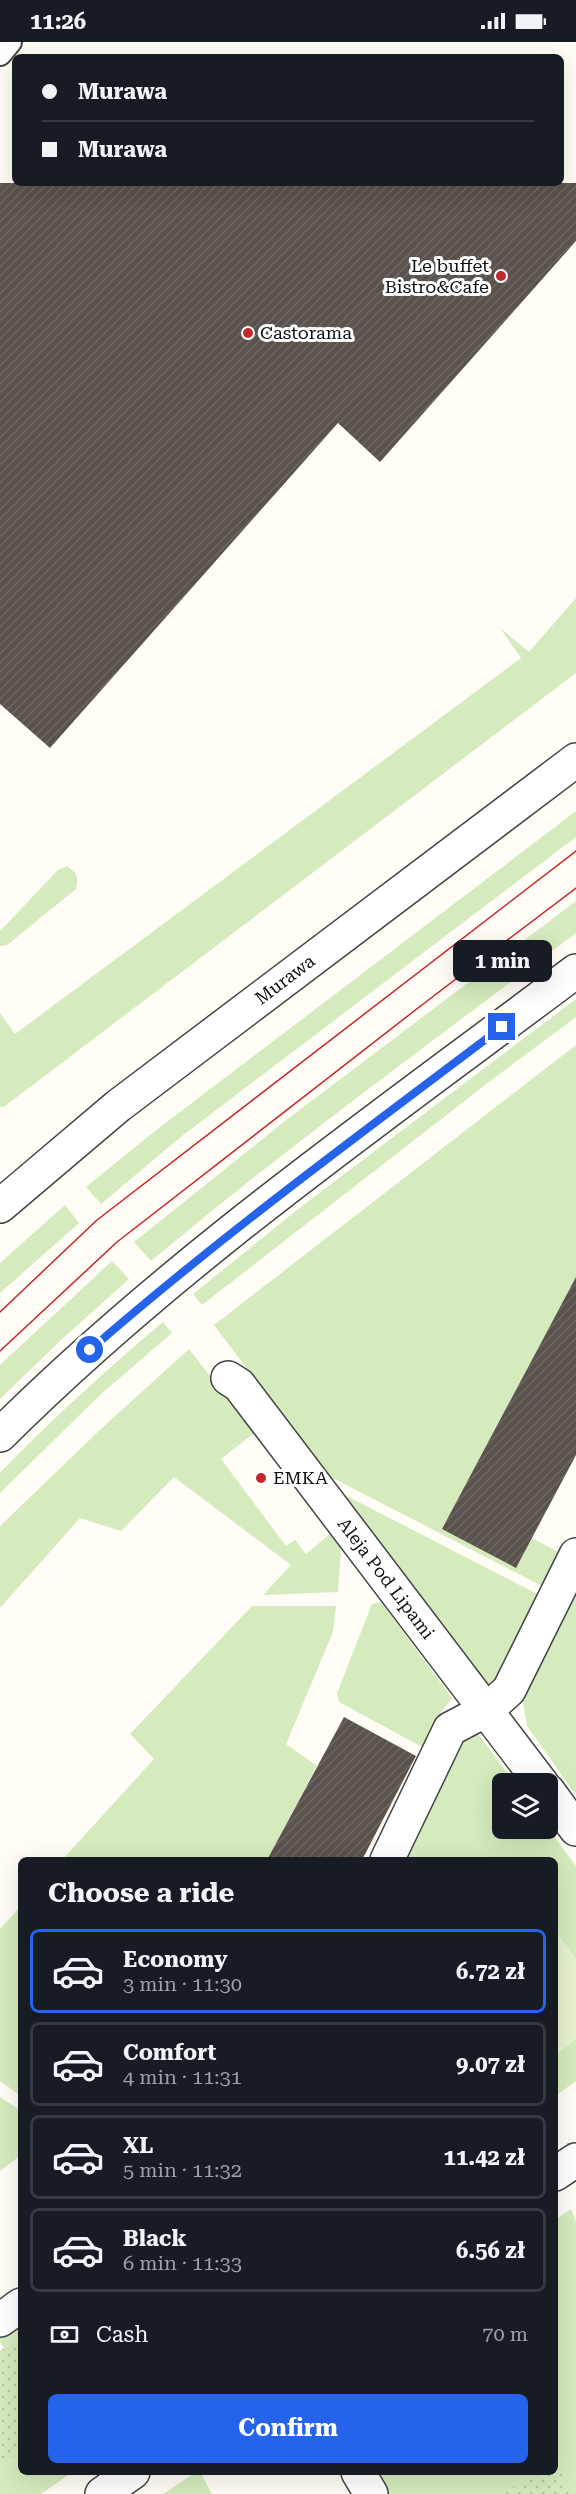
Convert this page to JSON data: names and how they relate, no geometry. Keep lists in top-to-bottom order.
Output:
{
  "streets": {
    "street": ["Murawa", "Aleja Pod Lipami"]
  },
  "places": ["Le buffet Bistro&Cafe", "Castorama", "EMKA"],
  "page": {
    "status": "11:26",
    "banner": ["Murawa", "Murawa"],
    "bubble": "1 min",
    "heading": "Choose a ride",
    "list": [
      {
        "name": "Economy",
        "note": "3 min · 11:30",
        "value": "6.72 zł"
      },
      {
        "name": "Comfort",
        "note": "4 min · 11:31",
        "value": "9.07 zł"
      },
      {
        "name": "XL",
        "note": "5 min · 11:32",
        "value": "11.42 zł"
      },
      {
        "name": "Black",
        "note": "6 min · 11:33",
        "value": "6.56 zł"
      }
    ],
    "pay": ["Cash", "70 m"],
    "buttons": "Confirm"
  }
}
